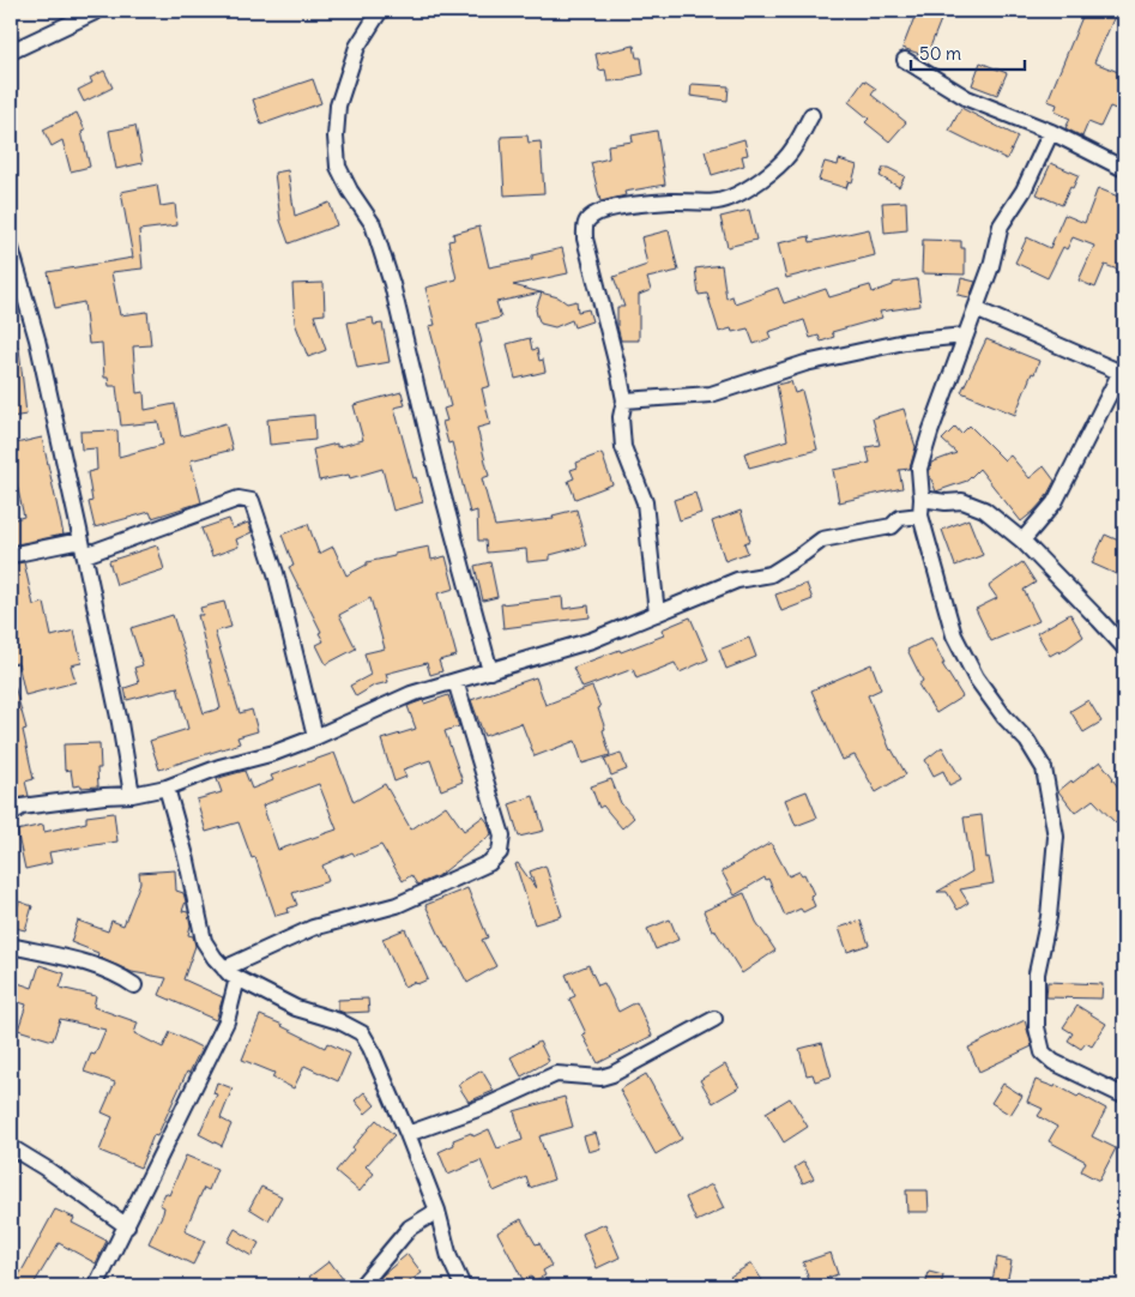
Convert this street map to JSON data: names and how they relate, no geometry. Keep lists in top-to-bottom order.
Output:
{
  "scale_bar": "50 m"
}
